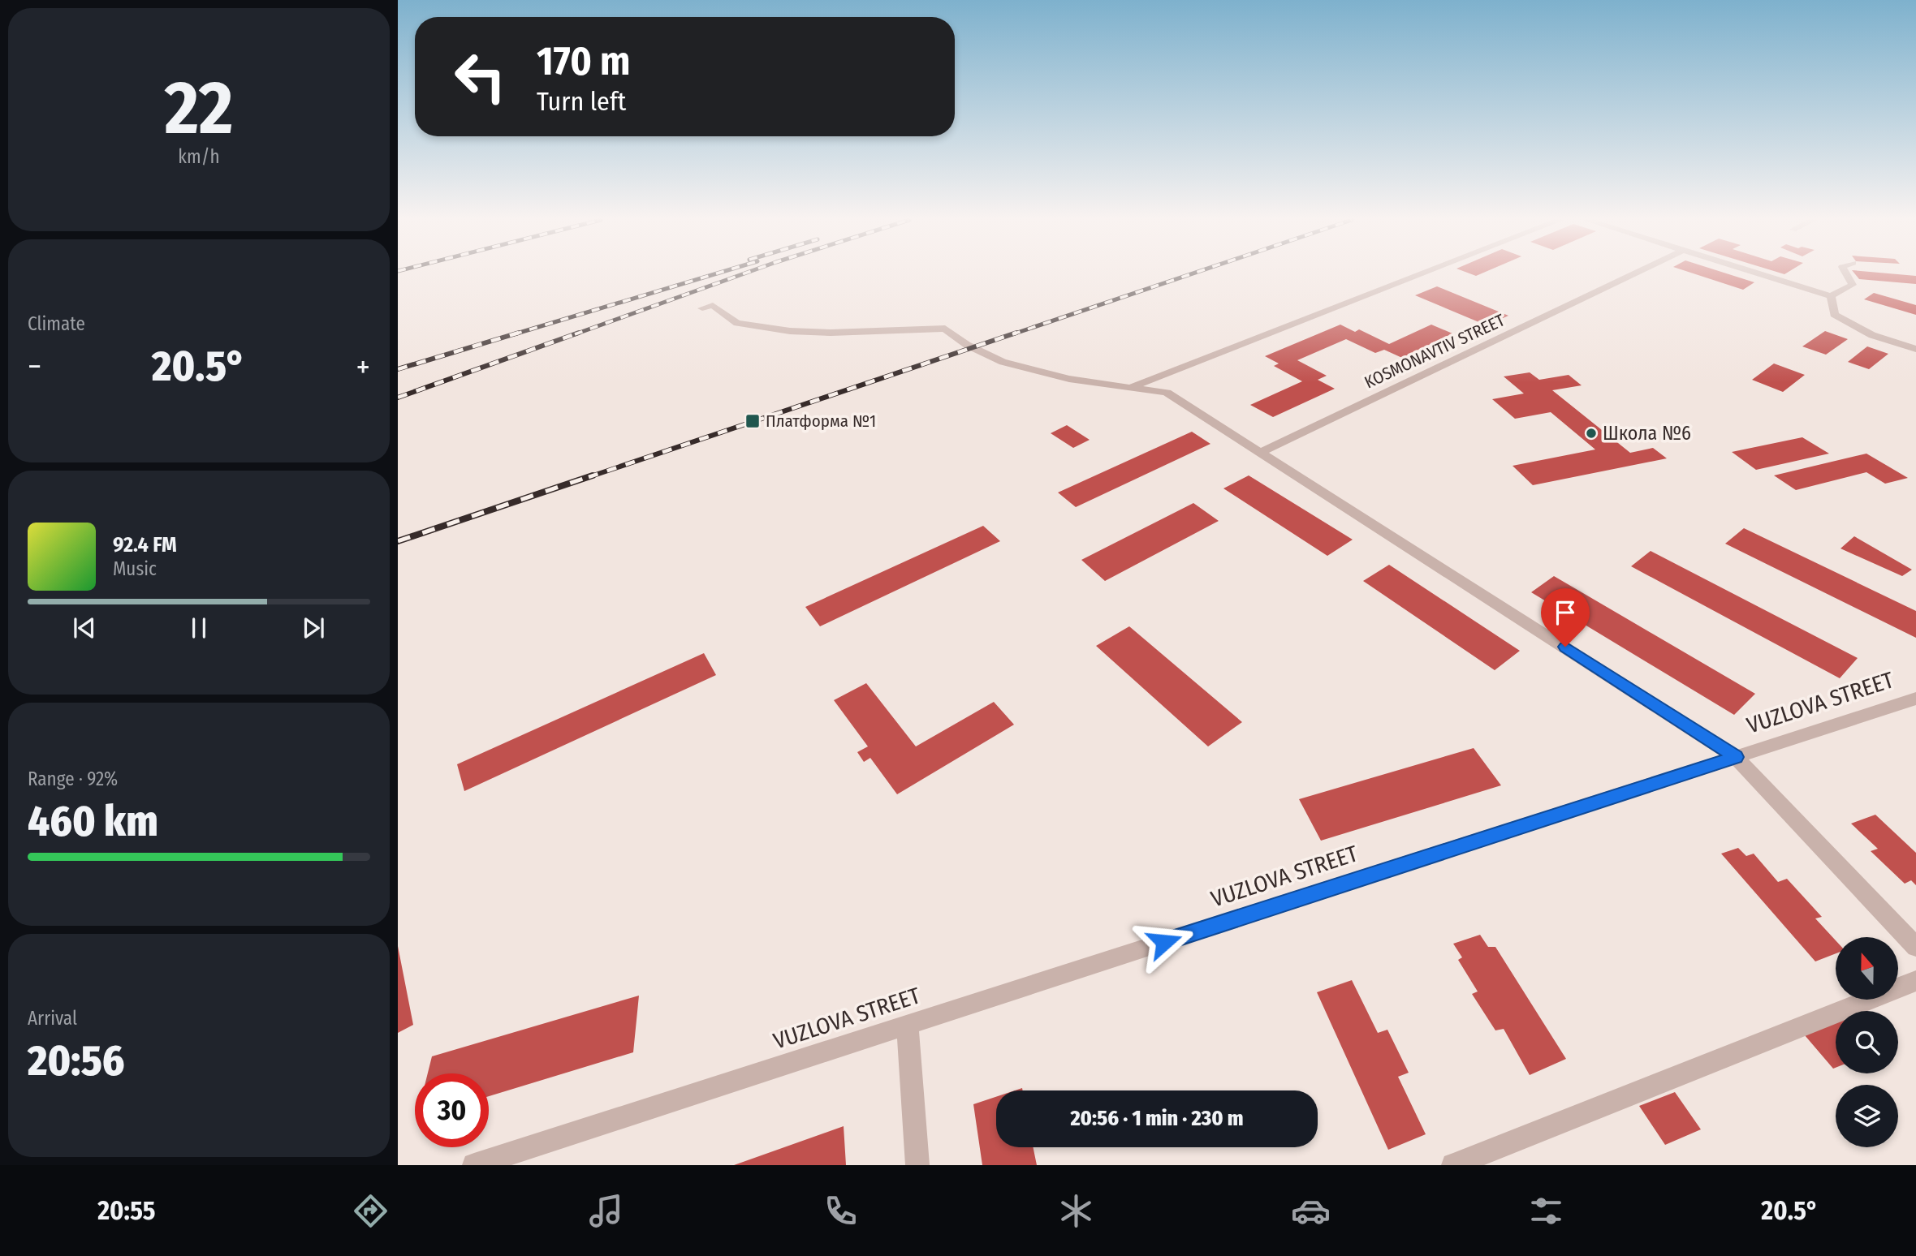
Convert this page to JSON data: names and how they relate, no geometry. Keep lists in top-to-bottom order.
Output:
{
  "streets": {
    "street": ["KOSMONAVTIV STREET", "VUZLOVA STREET"]
  },
  "places": {
    "transit": ["Платформа №1"],
    "other": ["Школа №6"]
  },
  "north": "top",
  "page": {
    "tile": [
      ["22", "km/h"],
      "Climate",
      ["Range · 92%", "460 km"],
      ["Arrival", "20:56"]
    ],
    "turn": ["170 m", "Turn left"],
    "heat": ["−", "20.5°", "+"],
    "song": ["92.4 FM", "Music"],
    "limit": "30",
    "trip": "20:56 · 1 min · 230 m",
    "tabs": ["20:55", "20.5°"]
  }
}
